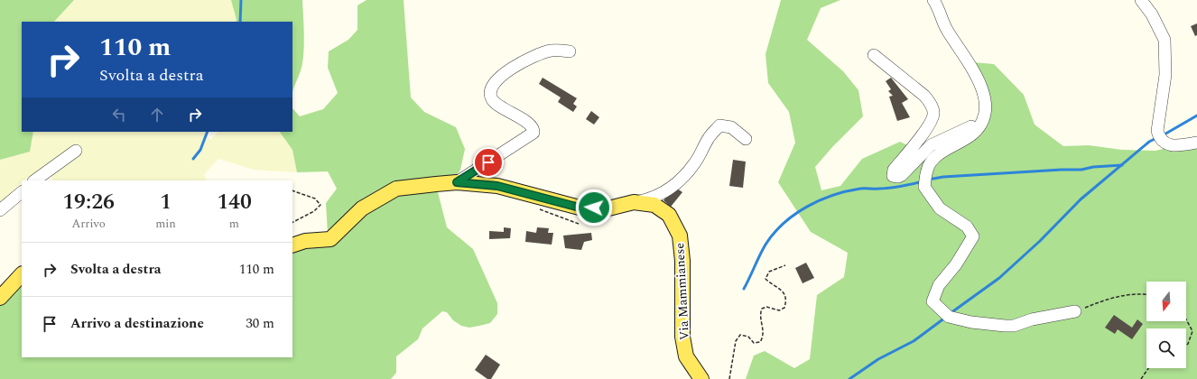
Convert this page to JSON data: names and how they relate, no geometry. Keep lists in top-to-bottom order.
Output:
{
  "streets": {
    "main road": ["Via Mammianese"]
  },
  "north": "bottom",
  "page": {
    "turn": ["110 m", "Svolta a destra"],
    "eta": [
      "19:26",
      "Arrivo",
      "1",
      "min",
      "140",
      "m"
    ],
    "list": [
      {
        "name": "Svolta a destra",
        "value": "110 m"
      },
      {
        "name": "Arrivo a destinazione",
        "value": "30 m"
      }
    ]
  }
}
